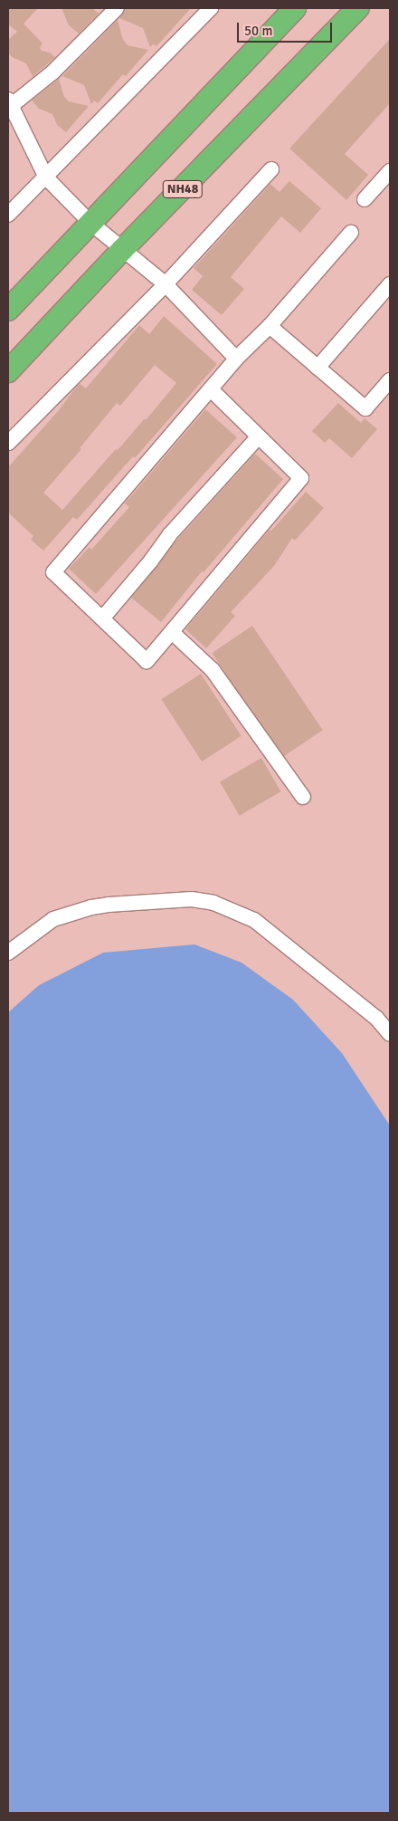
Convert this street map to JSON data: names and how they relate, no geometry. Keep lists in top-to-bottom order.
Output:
{
  "streets": {
    "highway": ["NH48"]
  },
  "scale_bar": "50 m"
}
